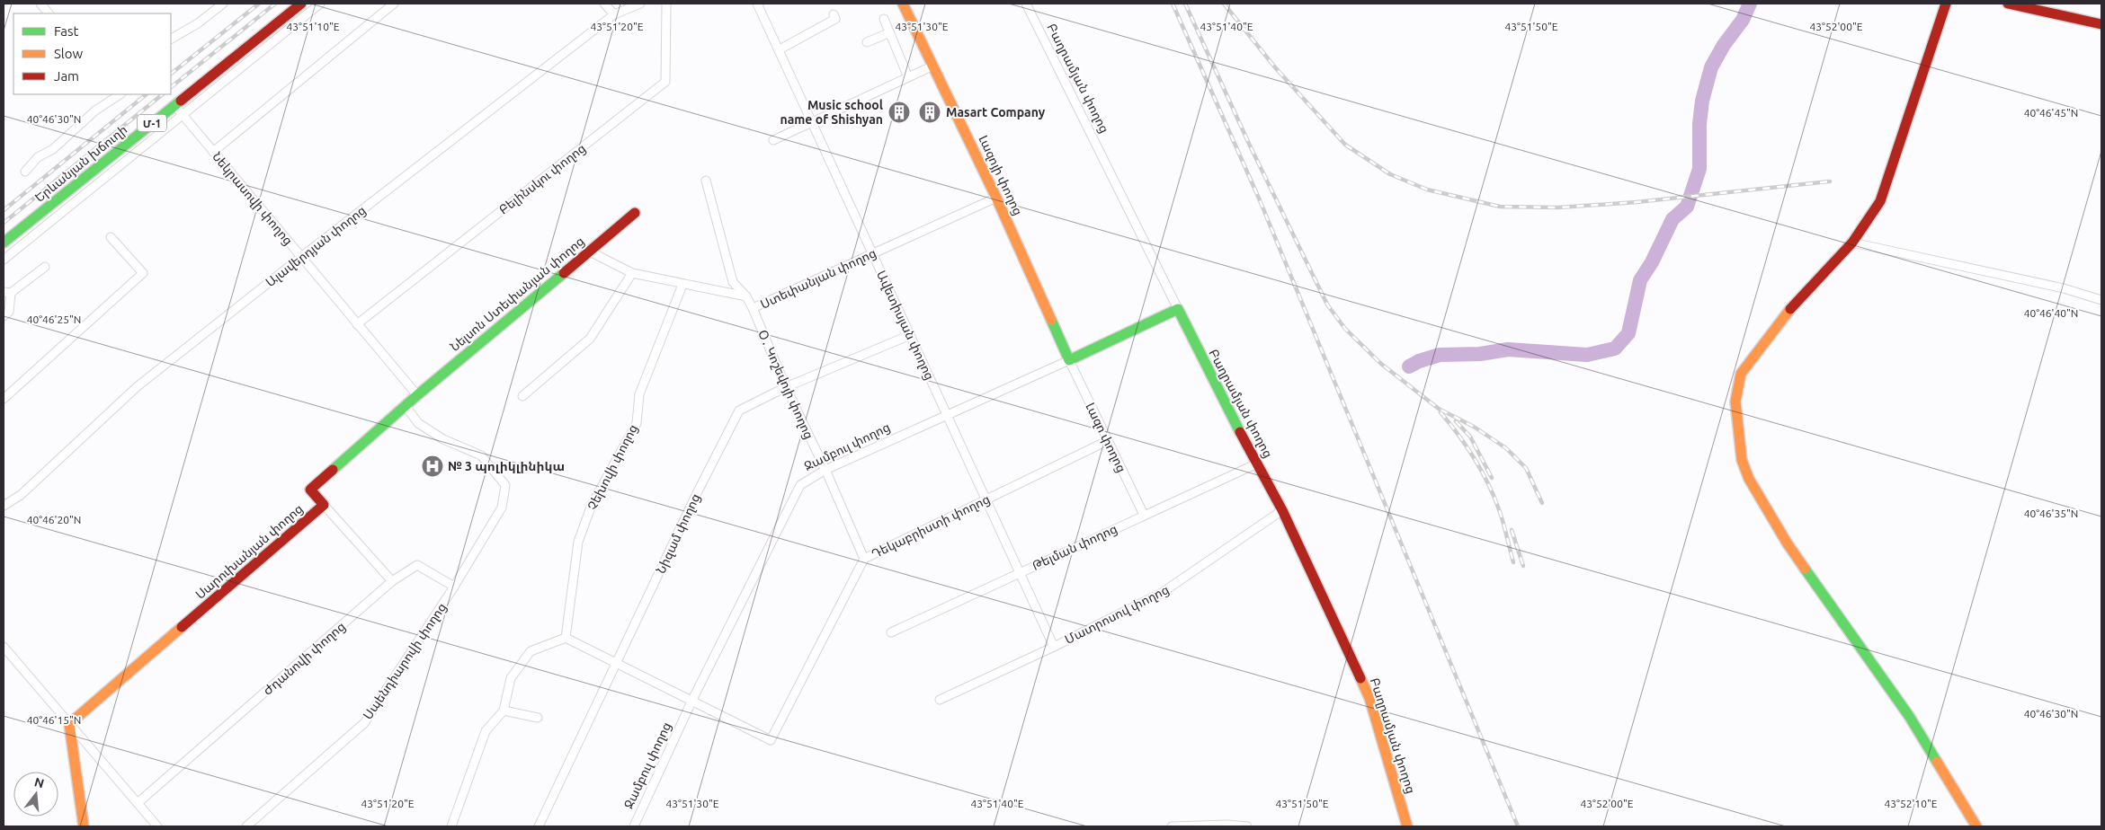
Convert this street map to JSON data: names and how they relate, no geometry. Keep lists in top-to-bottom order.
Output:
{
  "streets": {
    "main road": [
      "Բաղրամյան փողոց",
      "Մ-1",
      "Երևանյան խճուղի",
      "Լազոյի փողոց",
      "Նելսոն Ստեփանյան փողոց",
      "Ջամբուլ փողոց",
      "Սարուխանյան փողոց"
    ],
    "street": [
      "Բելինսկու փողոց",
      "Նեկրասովի փողոց",
      "Ալավերդյան փողոց",
      "Ստեփանյան փողոց",
      "Ավետիսյան փողոց",
      "Օ․ Կոշեվոյի փողոց",
      "Լազո փողոց",
      "Չեխովի փողոց",
      "Դեկաբրիստի փողոց",
      "Նիզամ փողոց",
      "Թելման փողոց",
      "Մատրոսով փողոց",
      "Ժդանովի փողոց",
      "Սպենդիարովի փողոց"
    ]
  },
  "crossings": [
    ["Բաղրամյան փողոց", "Ջամբուլ փողոց"],
    ["Բաղրամյան փողոց", "Թելման փողոց"],
    ["Բաղրամյան փողոց", "Մատրոսով փողոց"],
    ["Երևանյան խճուղի", "Նեկրասովի փողոց"],
    ["Լազոյի փողոց", "Ստեփանյան փողոց"],
    ["Լազոյի փողոց", "Լազո փողոց"],
    ["Լազոյի փողոց", "Ջամբուլ փողոց"],
    ["Բելինսկու փողոց", "Նեկրասովի փողոց"],
    ["Նեկրասովի փողոց", "Ալավերդյան փողոց"],
    ["Նեկրասովի փողոց", "Նելսոն Ստեփանյան փողոց"],
    ["Ստեփանյան փողոց", "Նելսոն Ստեփանյան փողոց"],
    ["Ստեփանյան փողոց", "Ավետիսյան փողոց"],
    ["Ստեփանյան փողոց", "Օ․ Կոշեվոյի փողոց"],
    ["Ստեփանյան փողոց", "Չեխովի փողոց"],
    ["Ավետիսյան փողոց", "Ջամբուլ փողոց"],
    ["Ավետիսյան փողոց", "Դեկաբրիստի փողոց"],
    ["Ավետիսյան փողոց", "Նիզամ փողոց"],
    ["Ավետիսյան փողոց", "Թելման փողոց"],
    ["Ավետիսյան փողոց", "Մատրոսով փողոց"],
    ["Օ․ Կոշեվոյի փողոց", "Ջամբուլ փողոց"],
    ["Օ․ Կոշեվոյի փողոց", "Դեկաբրիստի փողոց"],
    ["Օ․ Կոշեվոյի փողոց", "Նիզամ փողոց"],
    ["Լազո փողոց", "Ջամբուլ փողոց"],
    ["Լազո փողոց", "Դեկաբրիստի փողոց"],
    ["Լազո փողոց", "Թելման փողոց"],
    ["Ջամբուլ փողոց", "Դեկաբրիստի փողոց"],
    ["Ժդանովի փողոց", "Սպենդիարովի փողոց"]
  ],
  "places": {
    "building": ["Music school name of Shishyan", "Masart Company"],
    "hospital": ["№ 3 պոլիկլինիկա"]
  },
  "legend": ["Fast", "Slow", "Jam"],
  "north": "top",
  "coordinates": [
    "43°51'10\"E",
    "43°51'20\"E",
    "43°51'30\"E",
    "43°51'40\"E",
    "43°51'50\"E",
    "43°52'00\"E",
    "40°46'45\"N",
    "40°46'30\"N",
    "40°46'40\"N",
    "40°46'25\"N",
    "40°46'35\"N",
    "40°46'20\"N",
    "40°46'15\"N",
    "43°52'10\"E"
  ]
}
